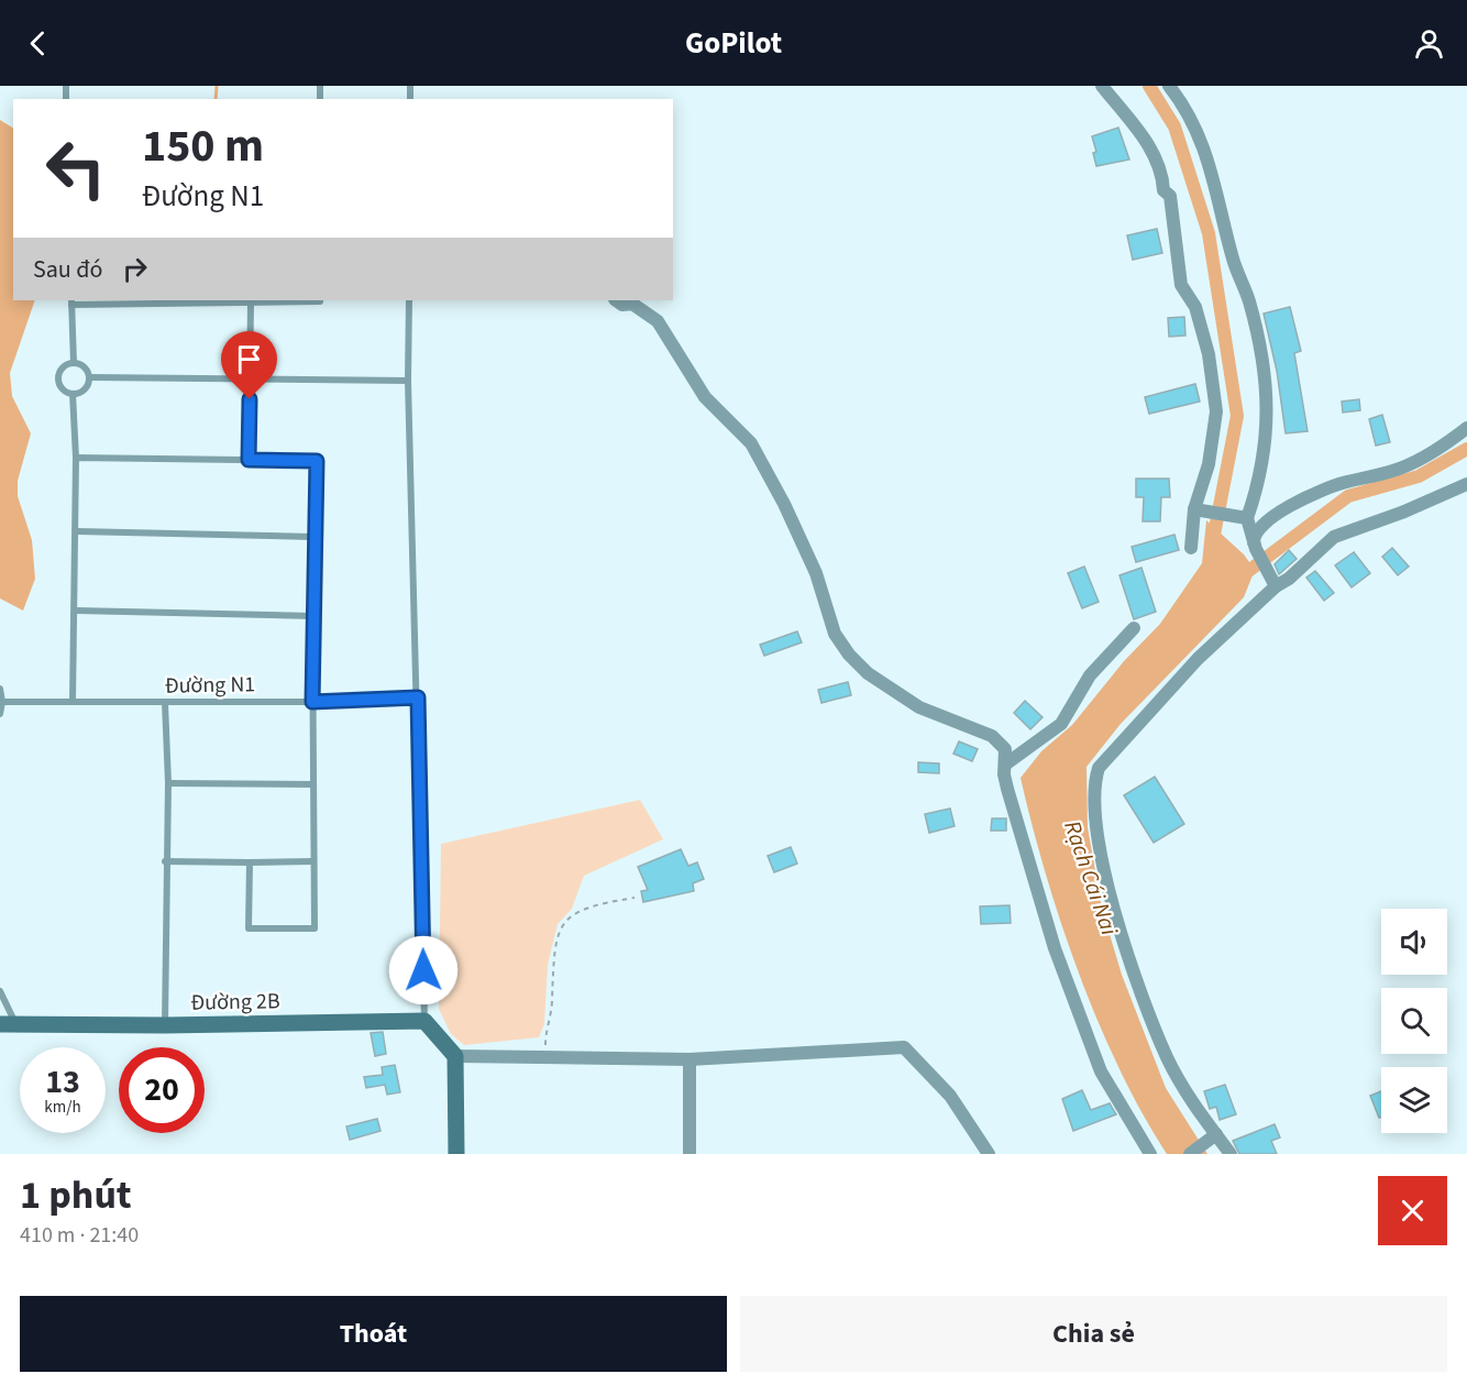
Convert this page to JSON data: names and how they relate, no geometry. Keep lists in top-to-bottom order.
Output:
{
  "streets": {
    "street": ["Đường 2B"],
    "lane": ["Đường N1"]
  },
  "water": ["Rạch Cái Nai"],
  "page": {
    "header": "GoPilot",
    "turn": ["150 m", "Đường N1"],
    "then": "Sau đó",
    "speed": "13 km/h",
    "limit": "20",
    "heading": ["1 phút", "410 m · 21:40"],
    "buttons": ["Thoát", "Chia sẻ"]
  }
}
